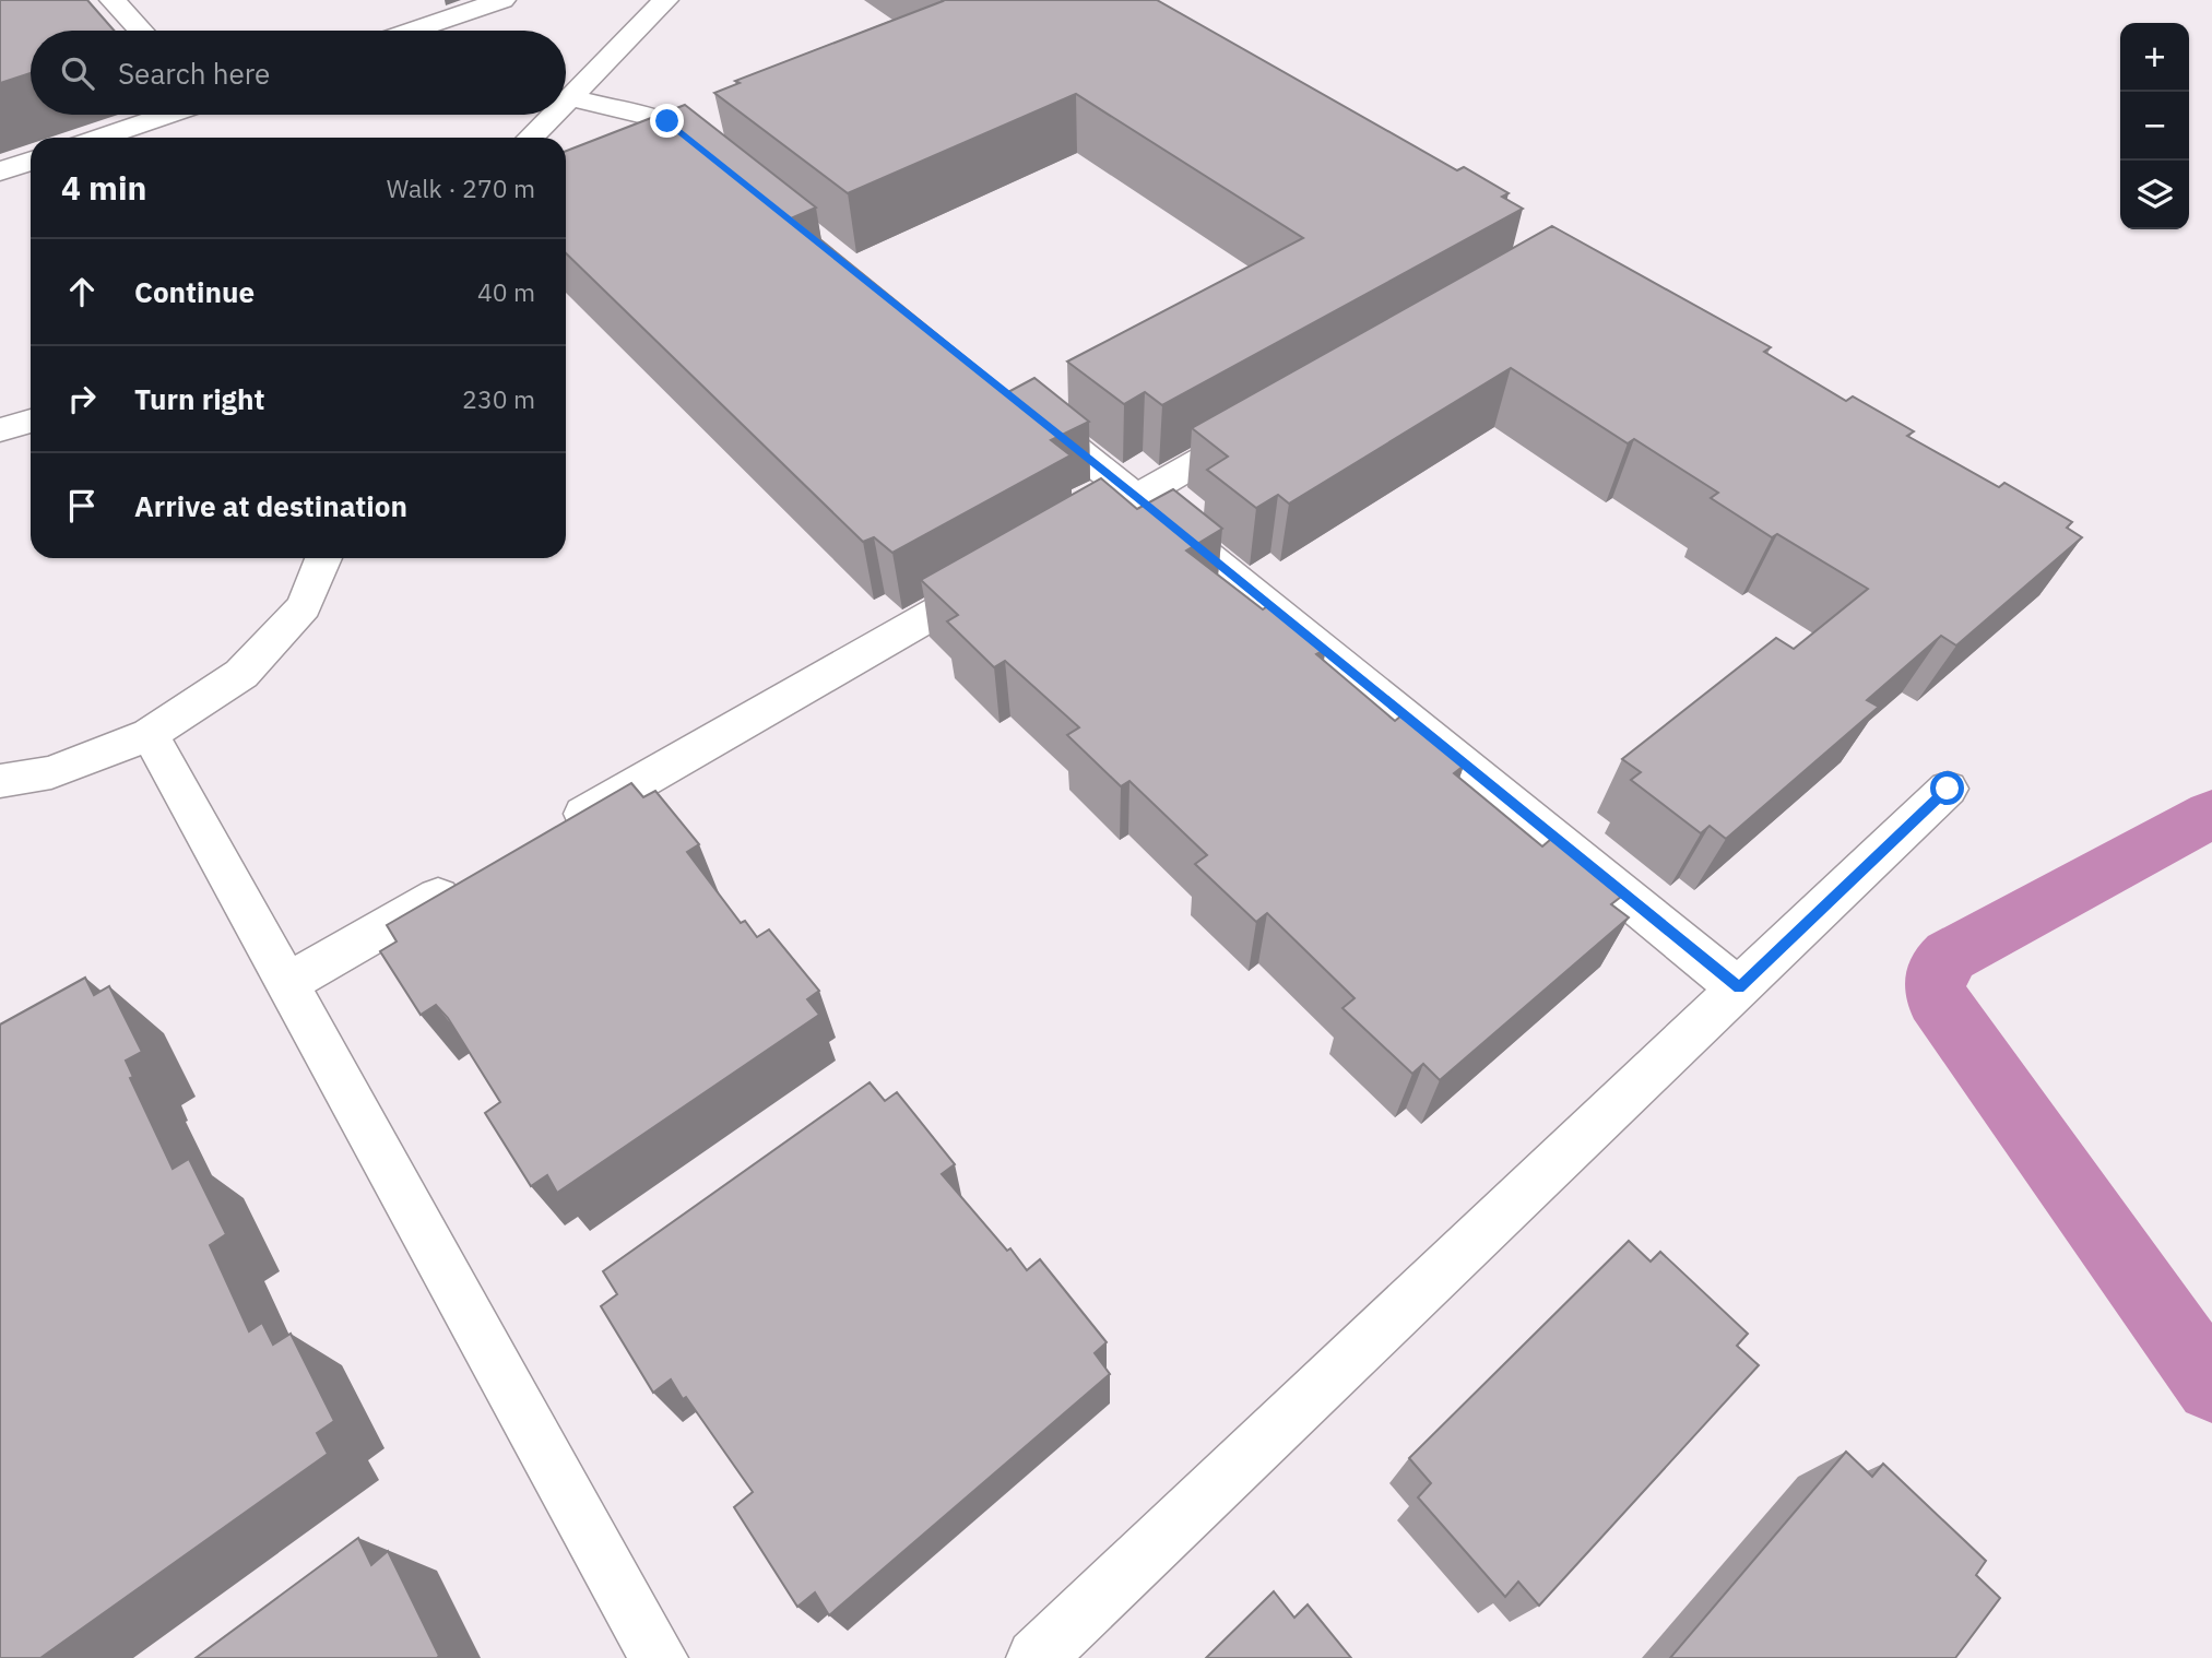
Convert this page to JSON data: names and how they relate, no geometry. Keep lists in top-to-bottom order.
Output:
{
  "page": {
    "map_buttons": ["+", "−"],
    "search": "Search here",
    "heading": ["4 min", "Walk · 270 m"],
    "list": [
      ["Continue", "40 m"],
      ["Turn right", "230 m"],
      "Arrive at destination"
    ]
  }
}
